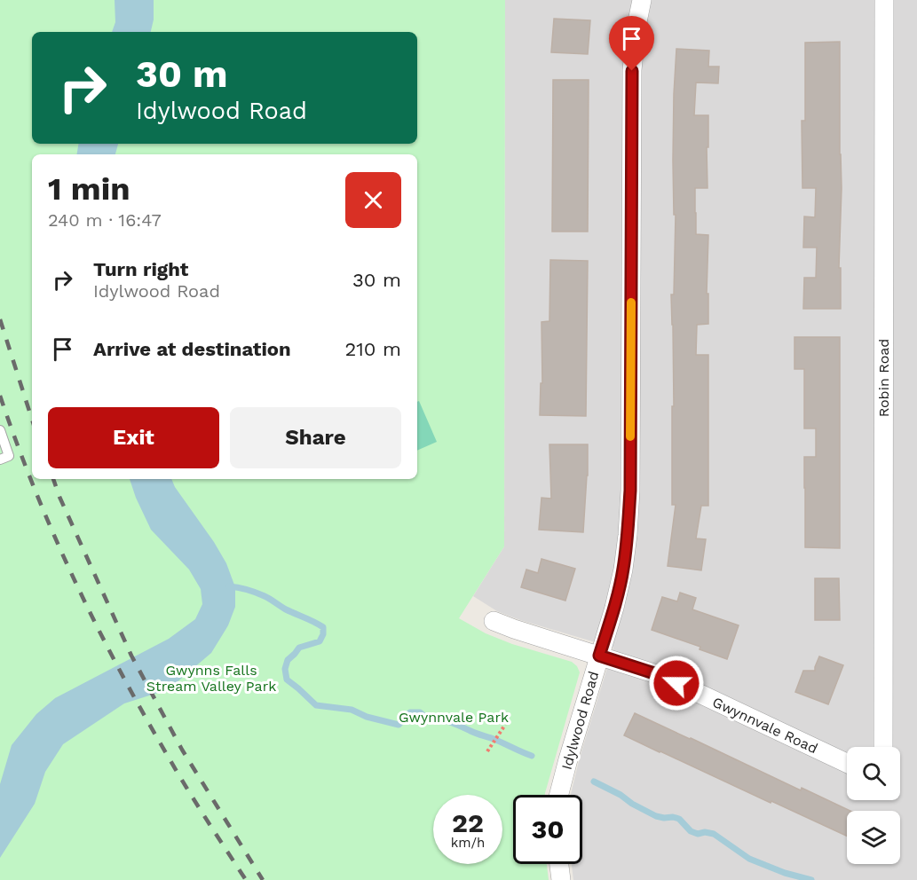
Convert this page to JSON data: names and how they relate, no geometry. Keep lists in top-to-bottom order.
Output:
{
  "streets": {
    "street": ["Robin Road", "Idylwood Road", "Gwynnvale Road"]
  },
  "crossings": [
    ["Idylwood Road", "Gwynnvale Road"]
  ],
  "parks": ["Gwynns Falls Stream Valley Park", "Gwynnvale Park"],
  "page": {
    "turn": ["30 m", "Idylwood Road"],
    "heading": ["1 min", "240 m · 16:47"],
    "list": [
      {
        "name": "Turn right",
        "note": "Idylwood Road",
        "value": "30 m"
      },
      {
        "name": "Arrive at destination",
        "value": "210 m"
      }
    ],
    "buttons": ["Exit", "Share"],
    "speed": "22 km/h",
    "limit": "30"
  }
}
